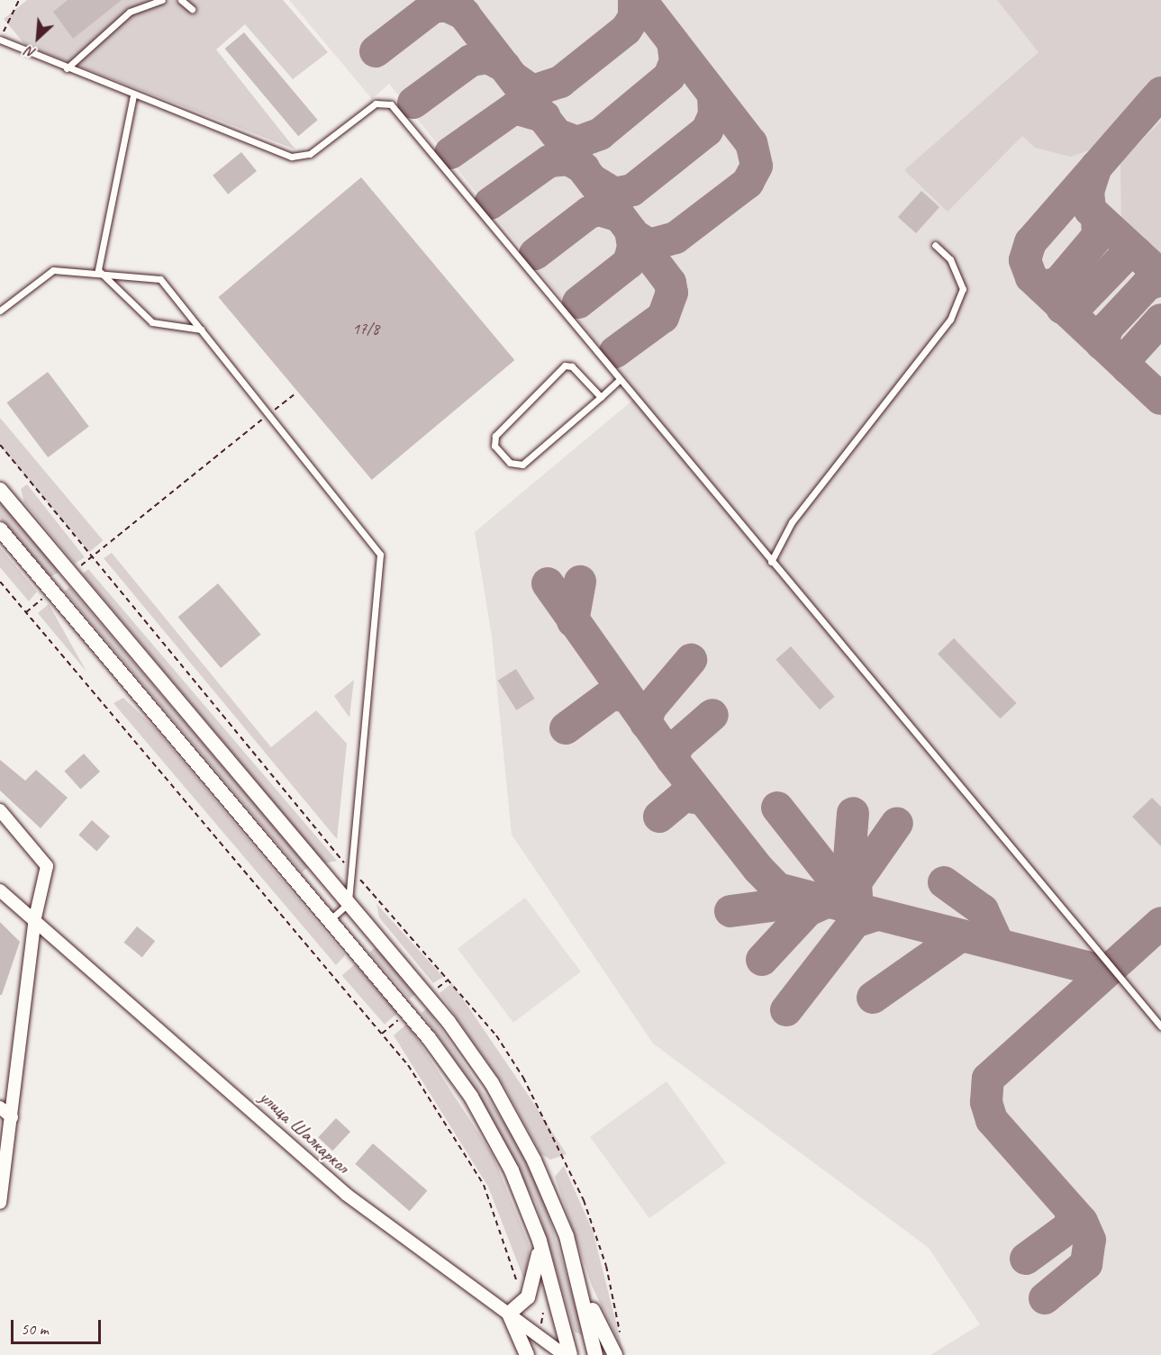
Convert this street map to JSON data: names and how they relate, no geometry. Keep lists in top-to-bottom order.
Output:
{
  "streets": {
    "street": ["улица Шалкаркол"]
  },
  "house_numbers": ["17/8"],
  "scale_bar": "50 m",
  "north": "bottom left"
}
